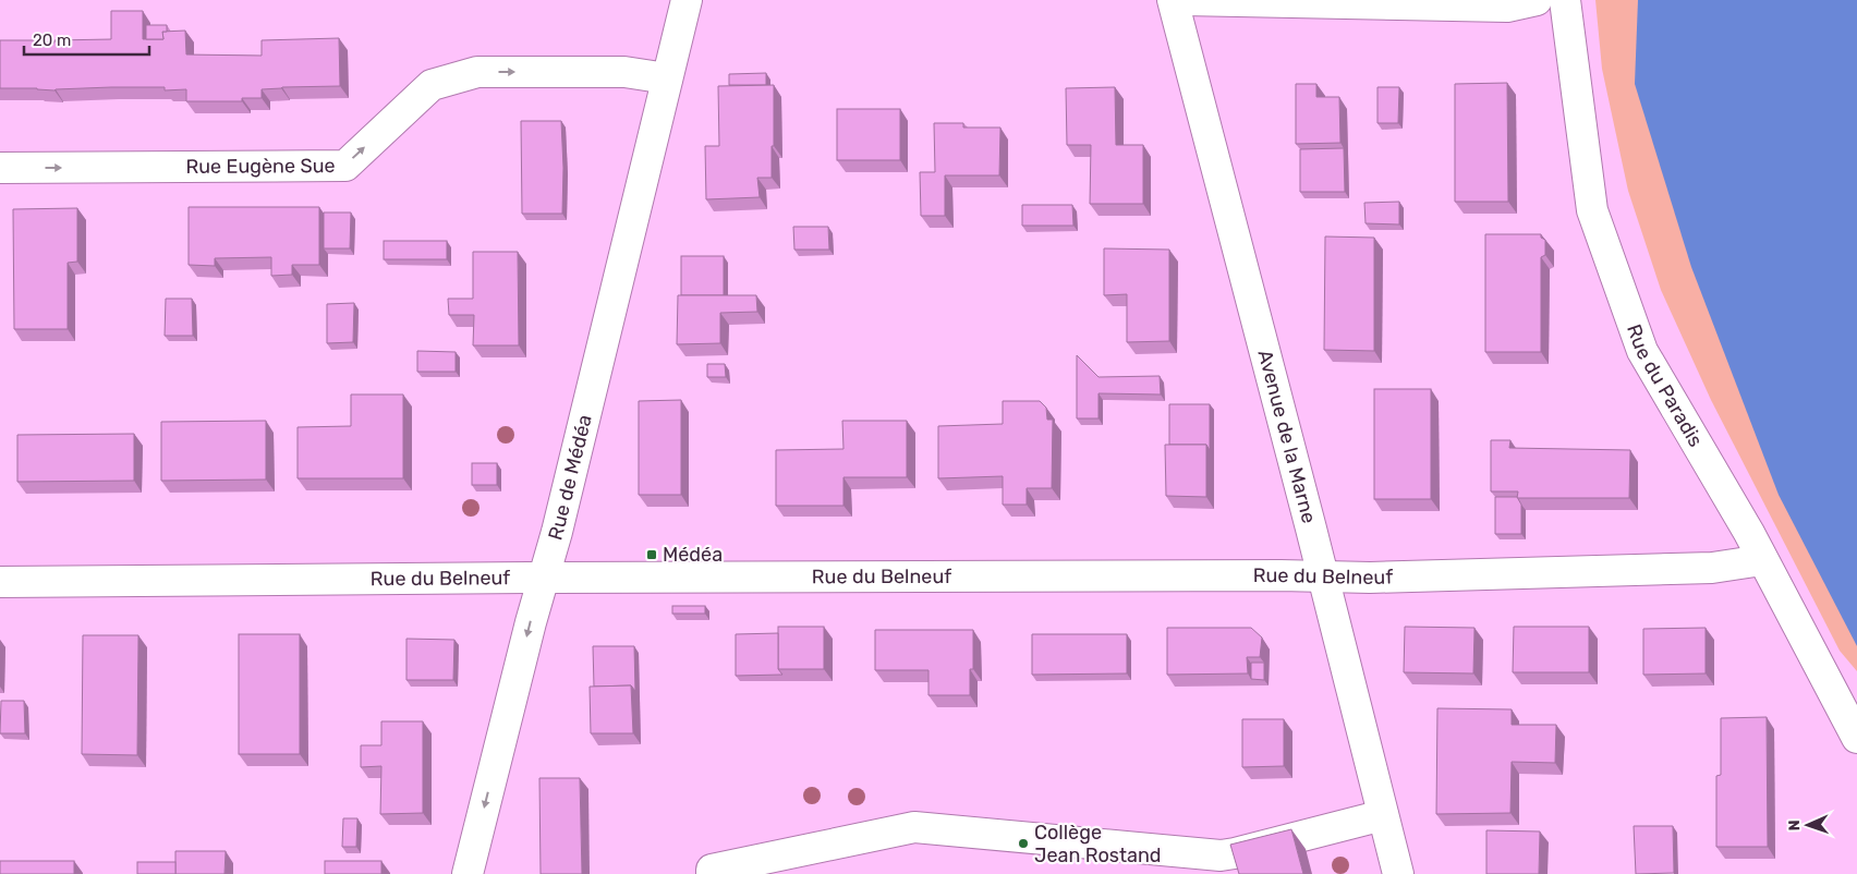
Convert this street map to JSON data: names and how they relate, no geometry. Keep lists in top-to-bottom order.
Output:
{
  "streets": {
    "street": [
      "Rue Eugène Sue",
      "Rue du Paradis",
      "Avenue de la Marne",
      "Rue de Médéa",
      "Rue du Belneuf"
    ]
  },
  "crossings": [
    ["Rue Eugène Sue", "Rue de Médéa"],
    ["Rue du Paradis", "Rue du Belneuf"],
    ["Avenue de la Marne", "Rue du Belneuf"],
    ["Rue de Médéa", "Rue du Belneuf"]
  ],
  "one_way": ["Rue Eugène Sue", "Rue de Médéa"],
  "places": {
    "transit": ["Médéa"],
    "other": ["Collège Jean Rostand"]
  },
  "scale_bar": "20 m",
  "north": "left"
}
